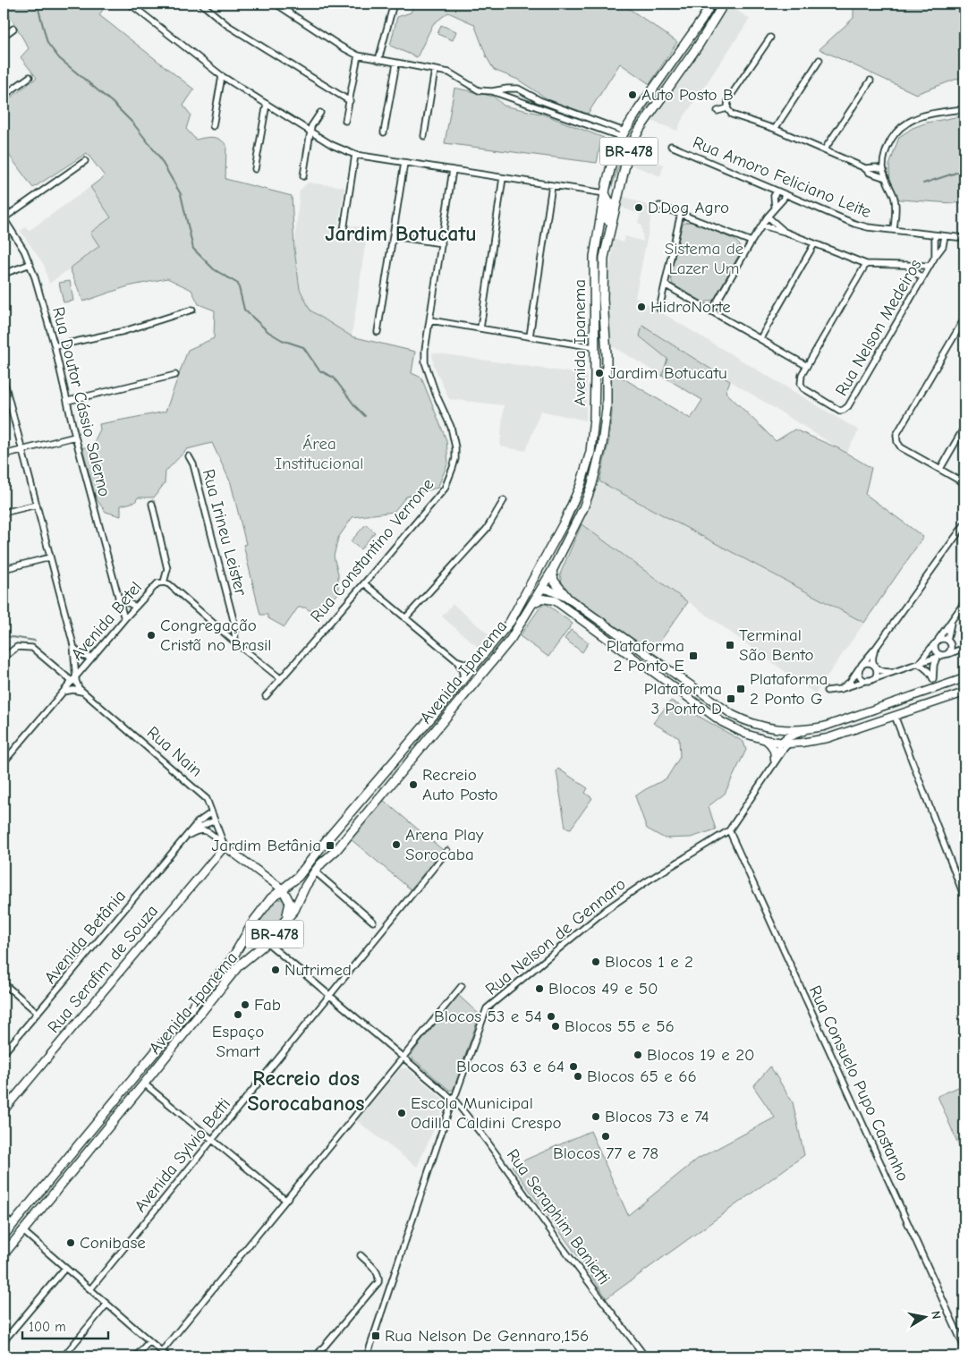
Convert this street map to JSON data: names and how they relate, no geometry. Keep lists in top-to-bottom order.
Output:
{
  "streets": {
    "main road": ["BR-478", "Avenida Ipanema", "Rua Serafim de Souza"],
    "street": [
      "Rua Amoro Feliciano Leite",
      "Rua Nelson Medeiros",
      "Rua Doutor Cássio Salerno",
      "Rua Irineu Leister",
      "Rua Constantino Verrone",
      "Avenida Betel",
      "Rua Nain",
      "Avenida Betânia",
      "Rua Nelson de Gennaro",
      "Rua Consuelo Pupo Castanho",
      "Avenida Sylvio Betti",
      "Rua Seraphim Banietti"
    ]
  },
  "crossings": [
    ["Rua Amoro Feliciano Leite", "Rua Nelson Medeiros"],
    ["Avenida Ipanema", "Rua Seraphim Banietti"],
    ["Rua Doutor Cássio Salerno", "Avenida Betel"],
    ["Avenida Betel", "Rua Nain"],
    ["Rua Nain", "Avenida Betânia"],
    ["Rua Nain", "Rua Serafim de Souza"],
    ["Rua Nelson de Gennaro", "Rua Consuelo Pupo Castanho"],
    ["Rua Nelson de Gennaro", "Rua Seraphim Banietti"],
    ["Avenida Sylvio Betti", "Rua Seraphim Banietti"]
  ],
  "districts": ["Jardim Botucatu", "Recreio dos Sorocabanos"],
  "parks": ["Sistema de Lazer Um", "Área Institucional"],
  "places": {
    "other": [
      "Auto Posto B",
      "D.Dog Agro",
      "HidroNorte",
      "Jardim Botucatu",
      "Congregação Cristã no Brasil",
      "Recreio Auto Posto",
      "Arena Play Sorocaba",
      "Blocos 1 e 2",
      "Nutrimed",
      "Blocos 49 e 50",
      "Fab",
      "Espaço Smart",
      "Blocos 53 e 54",
      "Blocos 55 e 56",
      "Blocos 19 e 20",
      "Blocos 63 e 64",
      "Blocos 65 e 66",
      "Escola Municipal Odilla Caldini Crespo",
      "Blocos 73 e 74",
      "Blocos 77 e 78",
      "Conibase"
    ],
    "transit": [
      "Terminal São Bento",
      "Plataforma 2 Ponto E",
      "Plataforma 2 Ponto G",
      "Plataforma 3 Ponto D",
      "Jardim Betânia",
      "Rua Nelson De Gennaro,156"
    ]
  },
  "scale_bar": "100 m",
  "north": "right"
}
